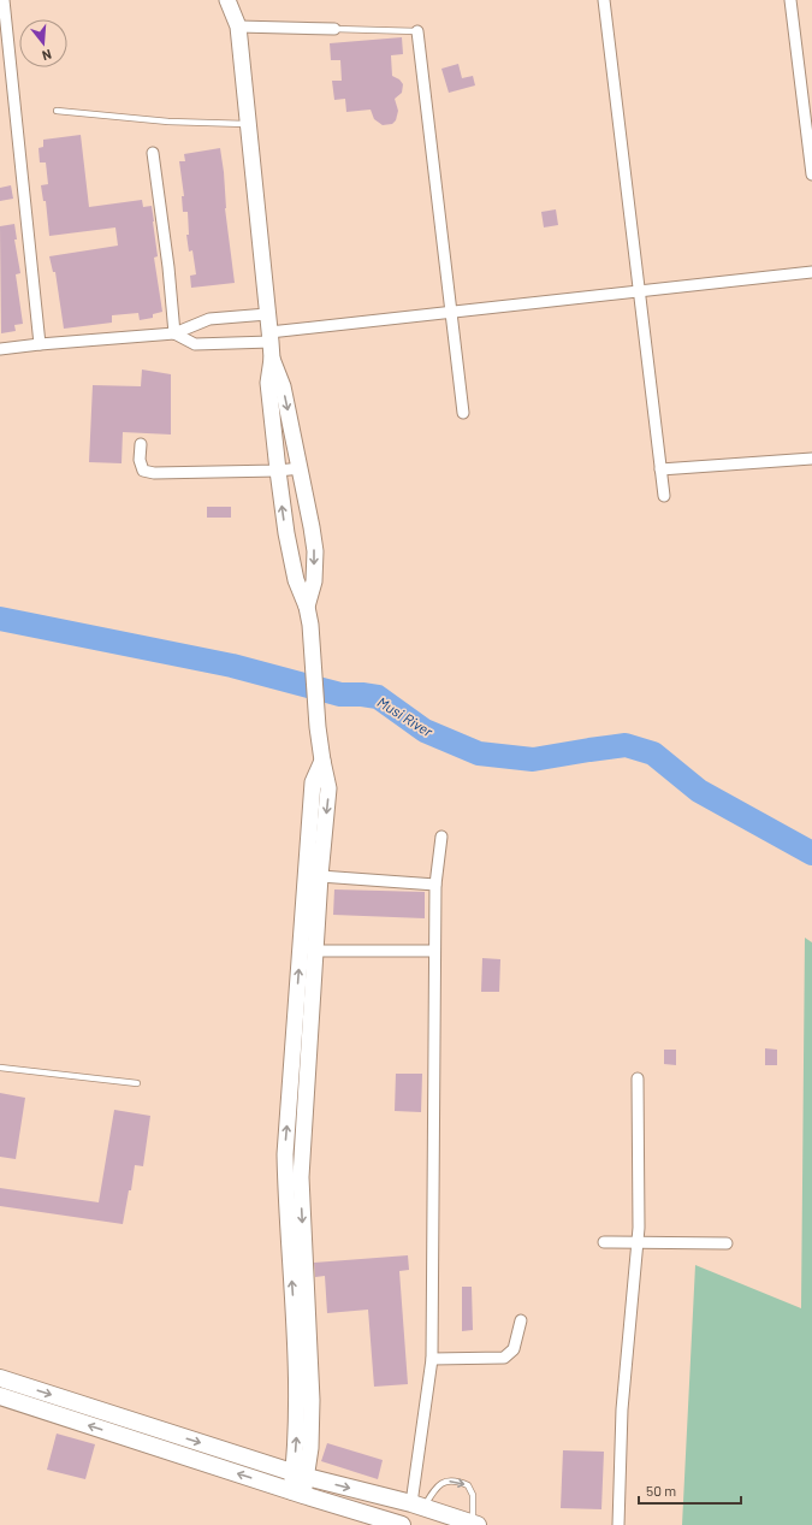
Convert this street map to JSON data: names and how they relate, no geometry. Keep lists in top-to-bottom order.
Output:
{
  "water": ["Musi River"],
  "scale_bar": "50 m",
  "north": "bottom"
}
